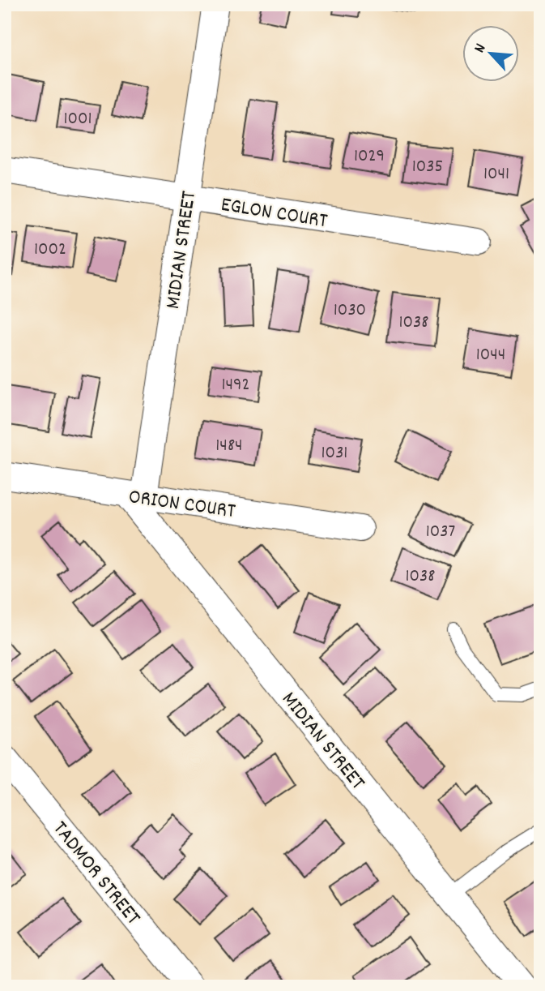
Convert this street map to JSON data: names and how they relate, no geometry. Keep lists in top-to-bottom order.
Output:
{
  "streets": {
    "street": [
      "EGLON COURT",
      "MIDIAN STREET",
      "ORION COURT",
      "TADMOR STREET"
    ]
  },
  "crossings": [
    ["EGLON COURT", "MIDIAN STREET"],
    ["MIDIAN STREET", "ORION COURT"]
  ],
  "house_numbers": [
    "1001",
    "1029",
    "1035",
    "1041",
    "1002",
    "1030",
    "1038",
    "1044",
    "1492",
    "1484",
    "1031",
    "1037",
    "1038"
  ],
  "north": "top left"
}
